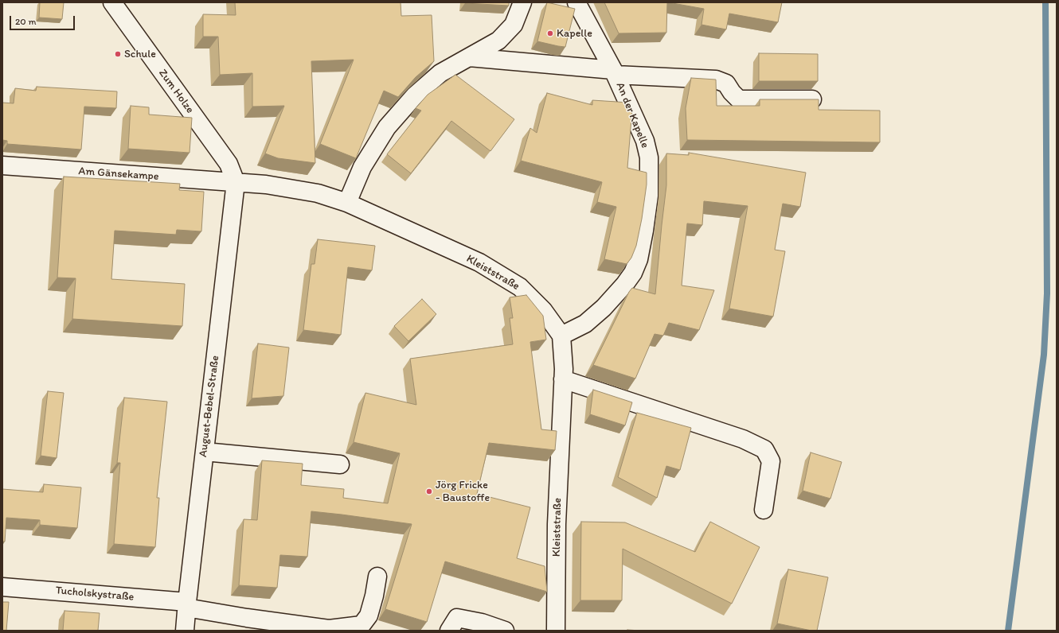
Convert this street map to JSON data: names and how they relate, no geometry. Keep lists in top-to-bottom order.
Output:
{
  "streets": {
    "street": [
      "Zum Holze",
      "An der Kapelle",
      "Am Gänsekampe",
      "Kleiststraße",
      "August-Bebel-Straße",
      "Tucholskystraße"
    ]
  },
  "crossings": [
    ["Zum Holze", "Am Gänsekampe"],
    ["Zum Holze", "Kleiststraße"],
    ["Zum Holze", "August-Bebel-Straße"],
    ["An der Kapelle", "Kleiststraße"],
    ["Am Gänsekampe", "Kleiststraße"],
    ["Am Gänsekampe", "August-Bebel-Straße"],
    ["Kleiststraße", "August-Bebel-Straße"],
    ["August-Bebel-Straße", "Tucholskystraße"]
  ],
  "places": ["Kapelle", "Schule", "Jörg Fricke - Baustoffe"],
  "scale_bar": "20 m"
}
